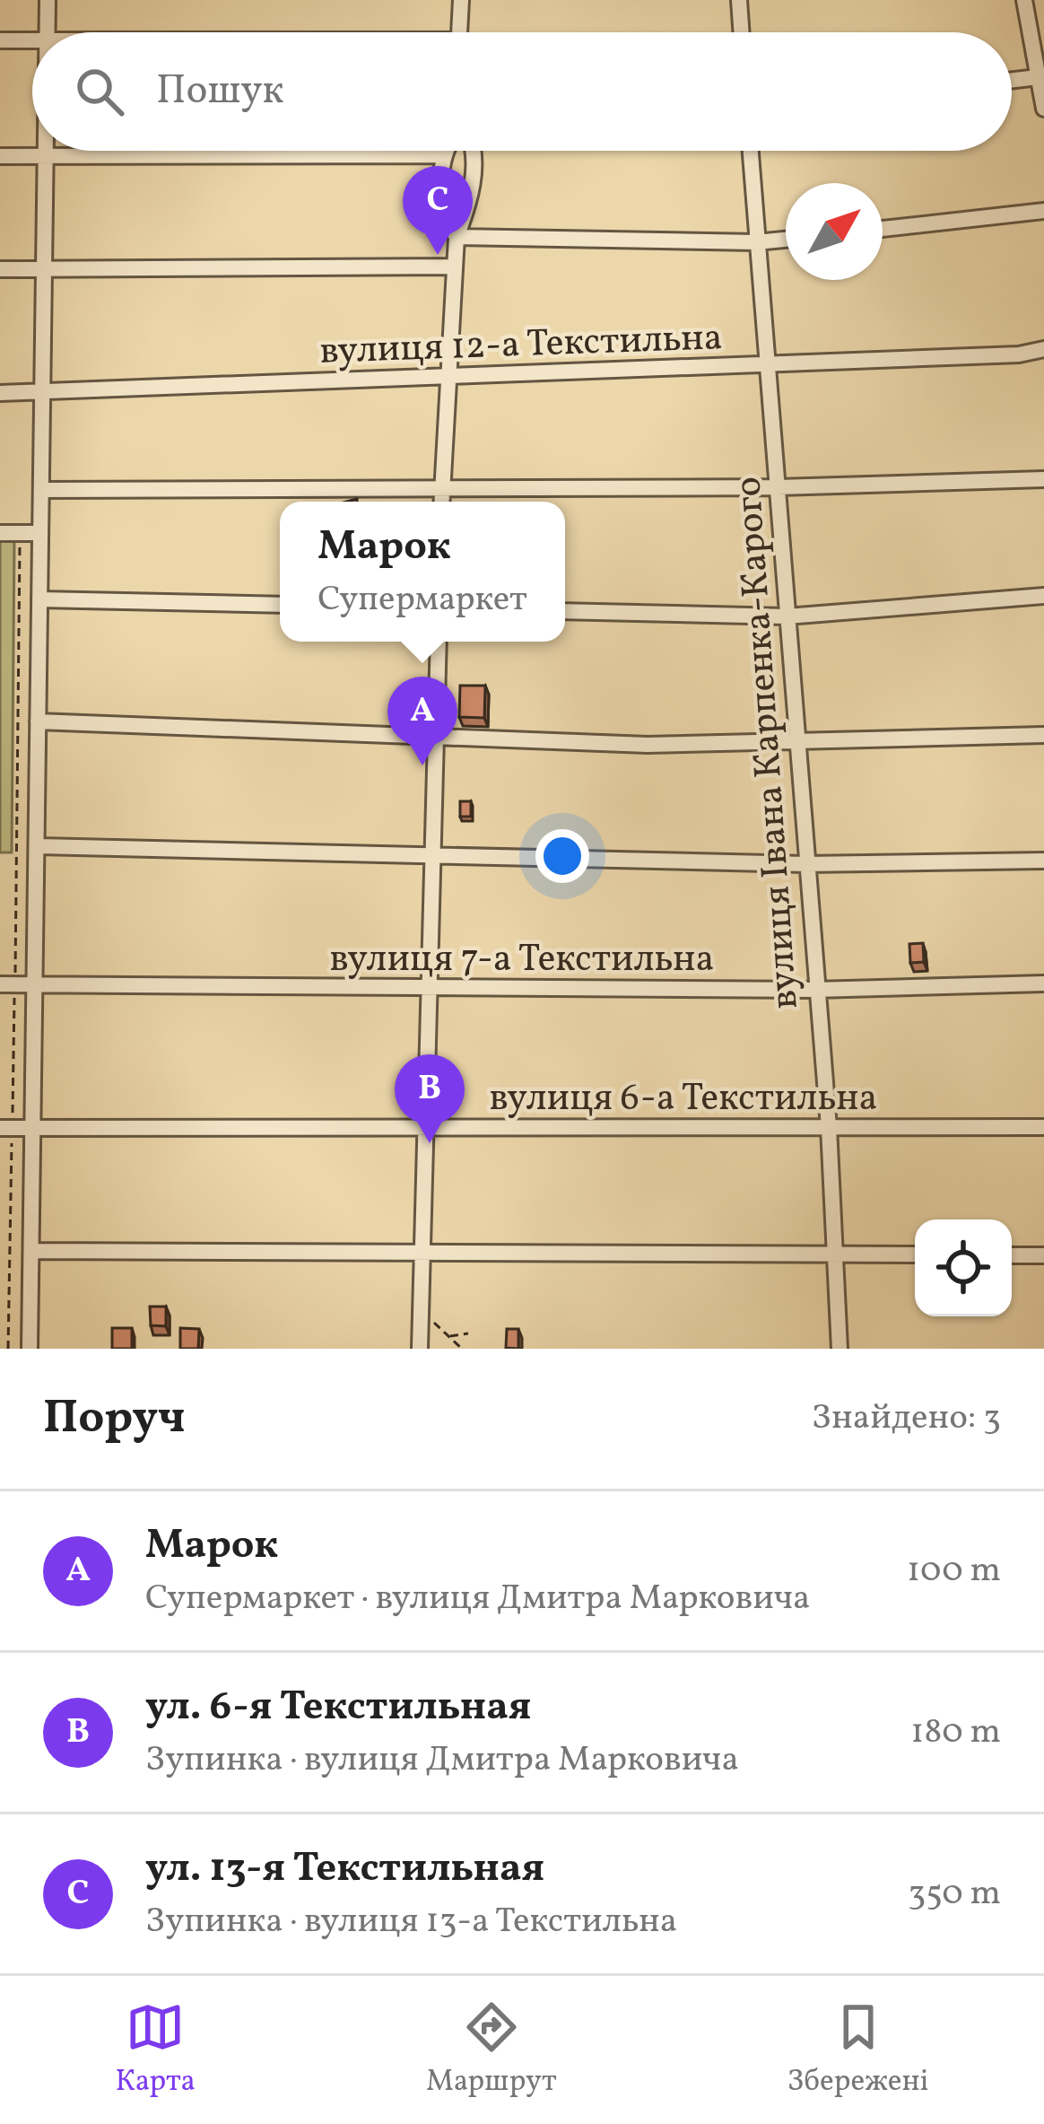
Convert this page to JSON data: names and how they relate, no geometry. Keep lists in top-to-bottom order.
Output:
{
  "streets": {
    "street": [
      "вулиця 12-а Текстильна",
      "вулиця Івана Карпенка-Карого",
      "вулиця 7-а Текстильна",
      "вулиця 6-а Текстильна"
    ]
  },
  "crossings": [
    ["вулиця 12-а Текстильна", "вулиця Івана Карпенка-Карого"],
    ["вулиця Івана Карпенка-Карого", "вулиця 7-а Текстильна"],
    ["вулиця Івана Карпенка-Карого", "вулиця 6-а Текстильна"]
  ],
  "north": "top right",
  "page": {
    "search": "Пошук",
    "pins": ["C", "A", "B"],
    "popup": ["Марок", "Супермаркет"],
    "heading": ["Поруч", "Знайдено: 3"],
    "list": [
      {
        "mark": "A",
        "name": "Марок",
        "note": "Супермаркет · вулиця Дмитра Марковича",
        "value": "100 m"
      },
      {
        "mark": "B",
        "name": "ул. 6-я Текстильная",
        "note": "Зупинка · вулиця Дмитра Марковича",
        "value": "180 m"
      },
      {
        "mark": "C",
        "name": "ул. 13-я Текстильная",
        "note": "Зупинка · вулиця 13-а Текстильна",
        "value": "350 m"
      }
    ],
    "nav": ["Карта", "Маршрут", "Збережені"]
  }
}
